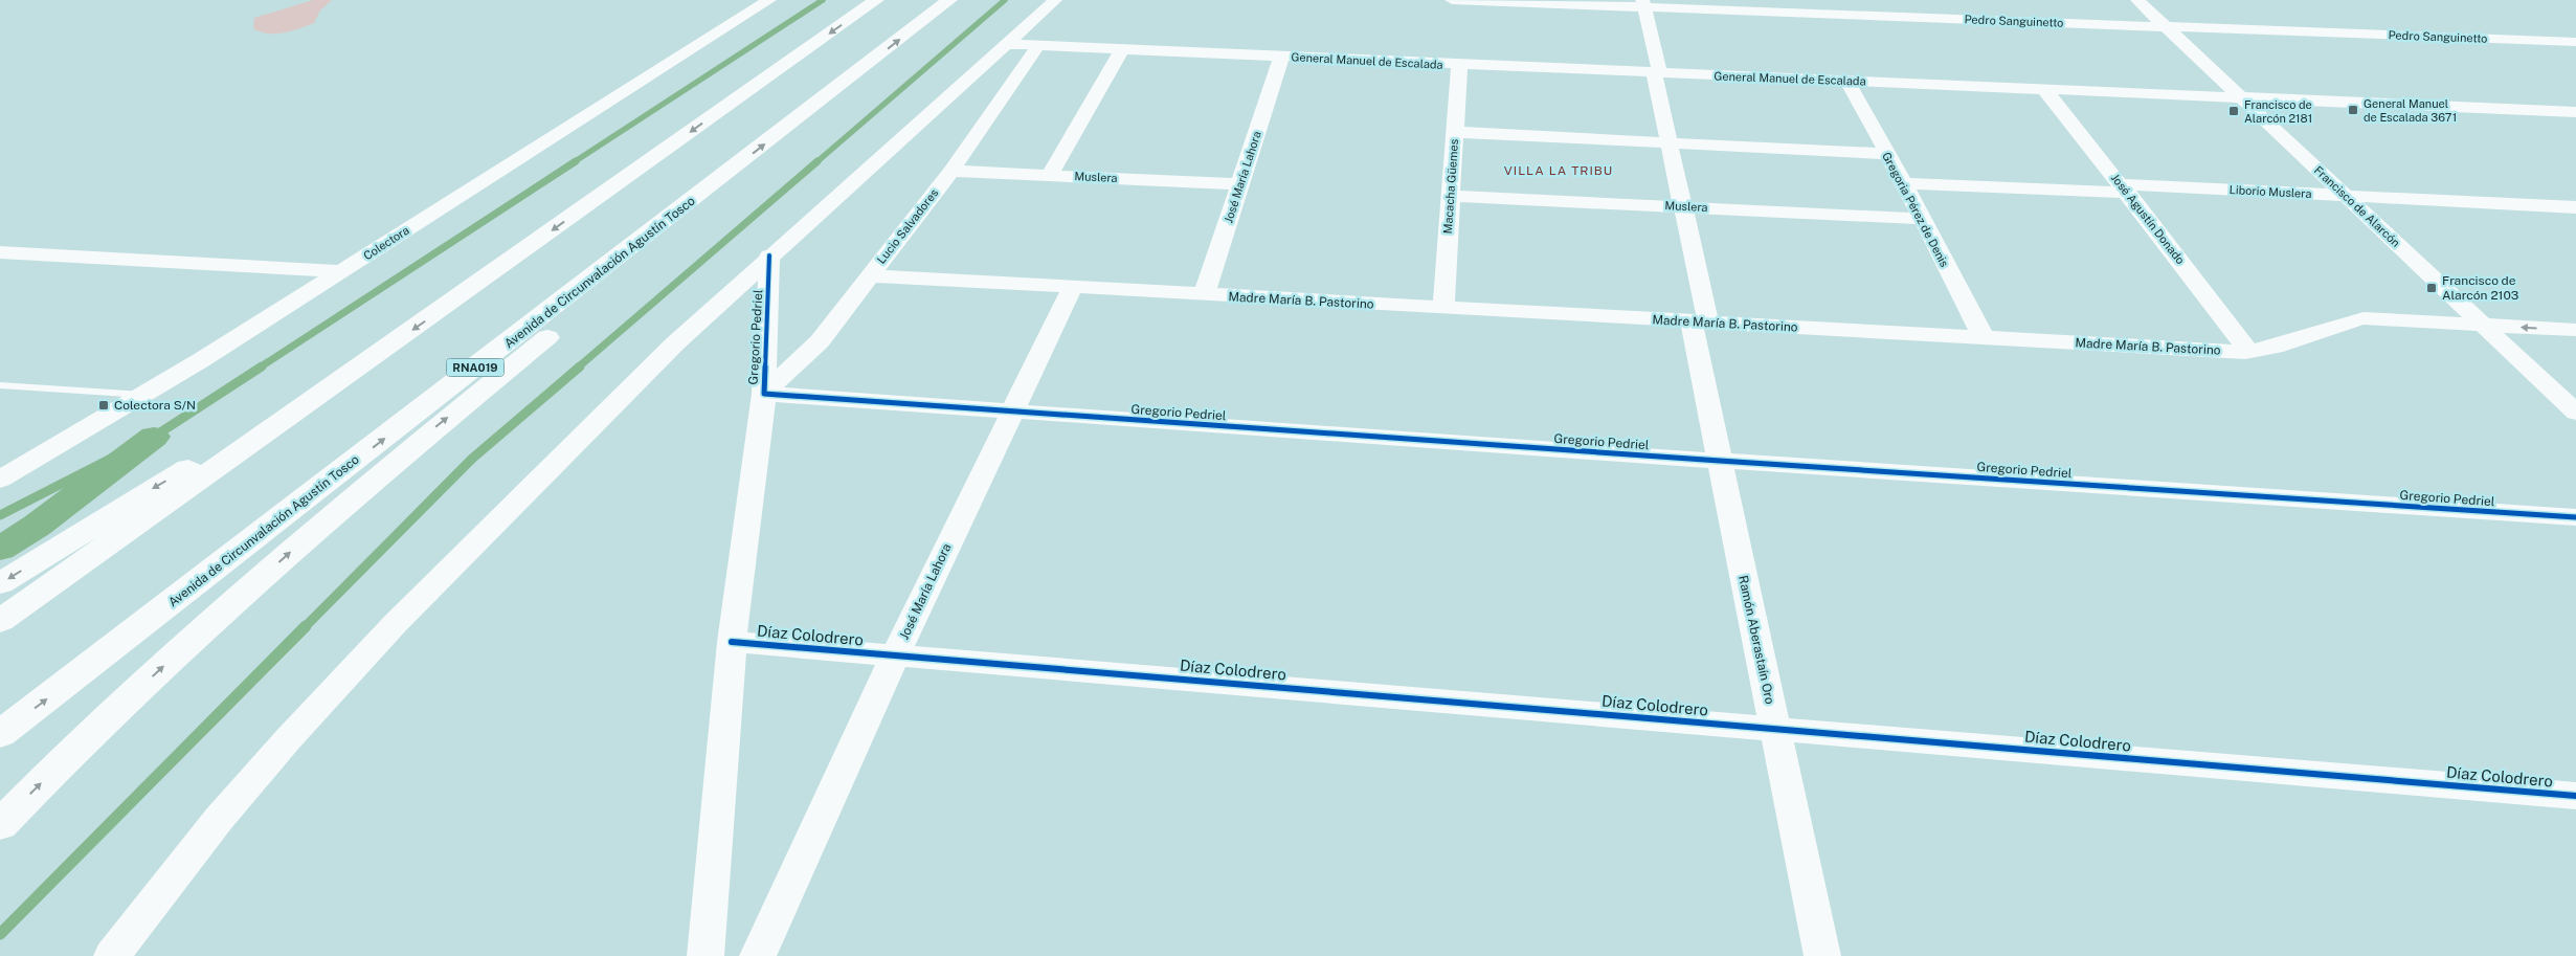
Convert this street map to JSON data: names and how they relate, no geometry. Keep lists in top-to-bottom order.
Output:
{
  "streets": {
    "highway": ["Avenida de Circunvalación Agustín Tosco", "RNA019"],
    "street": [
      "Pedro Sanguinetto",
      "General Manuel de Escalada",
      "Muslera",
      "José María Lahora",
      "Macacha Güemes",
      "Liborio Muslera",
      "Francisco de Alarcón",
      "Gregoria Pérez de Denis",
      "José Agustín Donado",
      "Lucio Salvadores",
      "Colectora",
      "Madre María B. Pastorino",
      "Gregorio Pedriel",
      "Díaz Colodrero",
      "Ramón Aberastaín Oro"
    ]
  },
  "crossings": [
    ["Pedro Sanguinetto", "Francisco de Alarcón"],
    ["Pedro Sanguinetto", "Ramón Aberastaín Oro"],
    ["General Manuel de Escalada", "José María Lahora"],
    ["General Manuel de Escalada", "Macacha Güemes"],
    ["General Manuel de Escalada", "Francisco de Alarcón"],
    ["General Manuel de Escalada", "Gregoria Pérez de Denis"],
    ["General Manuel de Escalada", "José Agustín Donado"],
    ["General Manuel de Escalada", "Lucio Salvadores"],
    ["General Manuel de Escalada", "Ramón Aberastaín Oro"],
    ["Muslera", "José María Lahora"],
    ["Muslera", "Macacha Güemes"],
    ["Muslera", "Gregoria Pérez de Denis"],
    ["Muslera", "Lucio Salvadores"],
    ["Muslera", "Ramón Aberastaín Oro"],
    ["José María Lahora", "Madre María B. Pastorino"],
    ["José María Lahora", "Gregorio Pedriel"],
    ["José María Lahora", "Díaz Colodrero"],
    ["Macacha Güemes", "Madre María B. Pastorino"],
    ["Liborio Muslera", "Francisco de Alarcón"],
    ["Liborio Muslera", "Gregoria Pérez de Denis"],
    ["Liborio Muslera", "José Agustín Donado"],
    ["Francisco de Alarcón", "Madre María B. Pastorino"],
    ["Gregoria Pérez de Denis", "Madre María B. Pastorino"],
    ["José Agustín Donado", "Madre María B. Pastorino"],
    ["Lucio Salvadores", "Madre María B. Pastorino"],
    ["Lucio Salvadores", "Gregorio Pedriel"],
    ["Madre María B. Pastorino", "Ramón Aberastaín Oro"],
    ["Gregorio Pedriel", "Ramón Aberastaín Oro"],
    ["Díaz Colodrero", "Ramón Aberastaín Oro"]
  ],
  "districts": ["VILLA LA TRIBU"],
  "places": {
    "transit": [
      "General Manuel de Escalada 3671",
      "Francisco de Alarcón 2181",
      "Francisco de Alarcón 2103",
      "Colectora S/N"
    ]
  }
}
